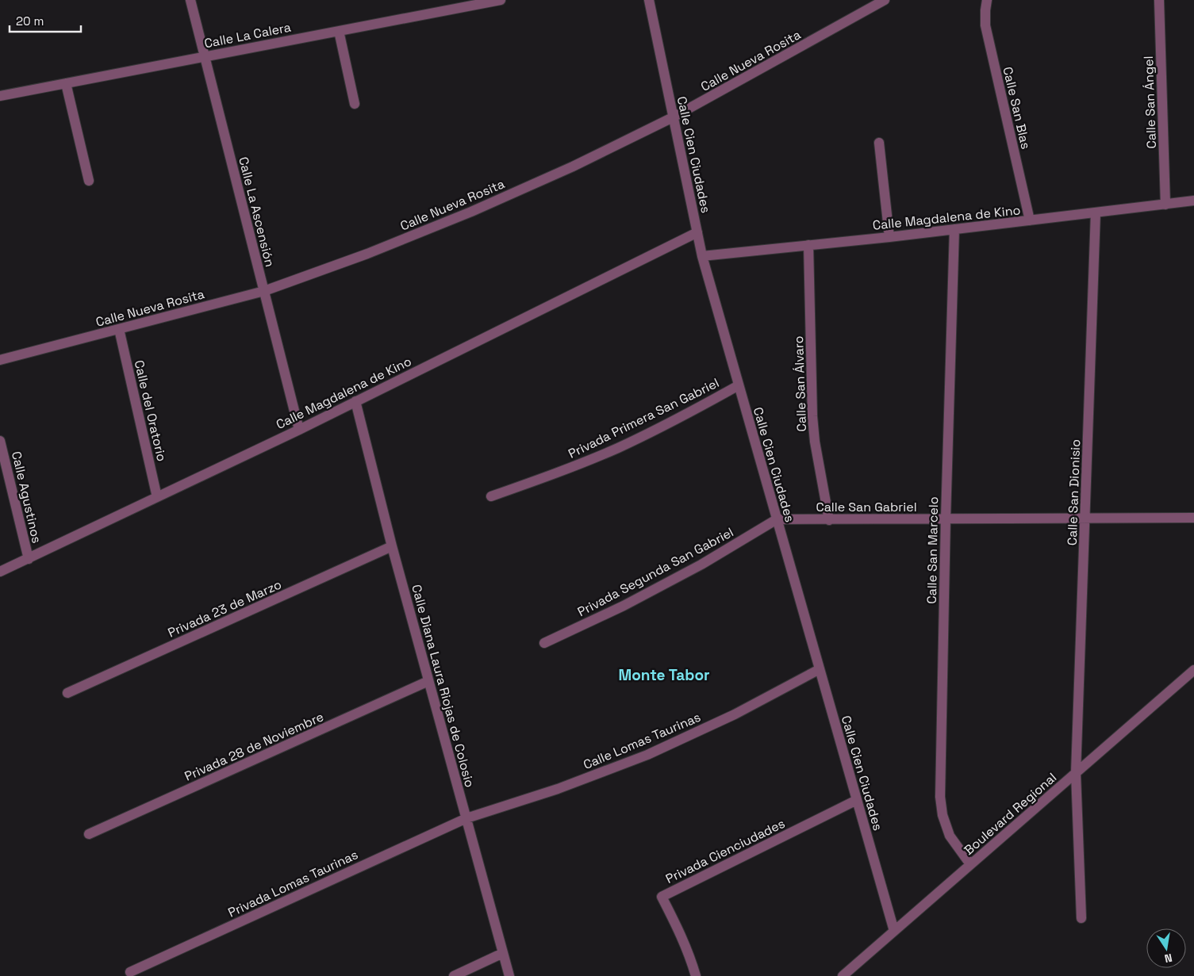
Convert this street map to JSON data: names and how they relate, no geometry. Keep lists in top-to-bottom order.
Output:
{
  "streets": {
    "street": [
      "Calle La Calera",
      "Calle Nueva Rosita",
      "Calle San Ángel",
      "Calle San Blas",
      "Calle Cien Ciudades",
      "Calle La Ascensión",
      "Calle Magdalena de Kino",
      "Calle San Álvaro",
      "Calle del Oratorio",
      "Privada Primera San Gabriel",
      "Calle San Dionisio",
      "Calle Agustinos",
      "Calle San Gabriel",
      "Calle San Marcelo",
      "Privada Segunda San Gabriel",
      "Privada 23 de Marzo",
      "Calle Diana Laura Riojas de Colosio",
      "Calle Lomas Taurinas",
      "Privada 28 de Noviembre",
      "Boulevard Regional",
      "Privada Cienciudades",
      "Privada Lomas Taurinas"
    ]
  },
  "crossings": [
    ["Calle La Calera", "Calle La Ascensión"],
    ["Calle Nueva Rosita", "Calle Cien Ciudades"],
    ["Calle Nueva Rosita", "Calle La Ascensión"],
    ["Calle Nueva Rosita", "Calle del Oratorio"],
    ["Calle San Ángel", "Calle Magdalena de Kino"],
    ["Calle San Blas", "Calle Magdalena de Kino"],
    ["Calle Cien Ciudades", "Calle Magdalena de Kino"],
    ["Calle Cien Ciudades", "Privada Primera San Gabriel"],
    ["Calle Cien Ciudades", "Calle San Gabriel"],
    ["Calle Cien Ciudades", "Privada Segunda San Gabriel"],
    ["Calle Cien Ciudades", "Calle Lomas Taurinas"],
    ["Calle Cien Ciudades", "Boulevard Regional"],
    ["Calle Cien Ciudades", "Privada Cienciudades"],
    ["Calle La Ascensión", "Calle Magdalena de Kino"],
    ["Calle Magdalena de Kino", "Calle San Álvaro"],
    ["Calle Magdalena de Kino", "Calle del Oratorio"],
    ["Calle Magdalena de Kino", "Calle San Dionisio"],
    ["Calle Magdalena de Kino", "Calle Agustinos"],
    ["Calle Magdalena de Kino", "Calle San Marcelo"],
    ["Calle Magdalena de Kino", "Calle Diana Laura Riojas de Colosio"],
    ["Calle San Álvaro", "Calle San Gabriel"],
    ["Calle San Dionisio", "Calle San Gabriel"],
    ["Calle San Dionisio", "Boulevard Regional"],
    ["Calle San Gabriel", "Calle San Marcelo"],
    ["Calle San Gabriel", "Privada Segunda San Gabriel"],
    ["Calle San Marcelo", "Boulevard Regional"],
    ["Privada 23 de Marzo", "Calle Diana Laura Riojas de Colosio"],
    ["Calle Diana Laura Riojas de Colosio", "Calle Lomas Taurinas"],
    ["Calle Diana Laura Riojas de Colosio", "Privada 28 de Noviembre"],
    ["Calle Diana Laura Riojas de Colosio", "Privada Lomas Taurinas"],
    ["Calle Lomas Taurinas", "Privada Lomas Taurinas"]
  ],
  "districts": ["Monte Tabor"],
  "scale_bar": "20 m",
  "north": "bottom"
}
